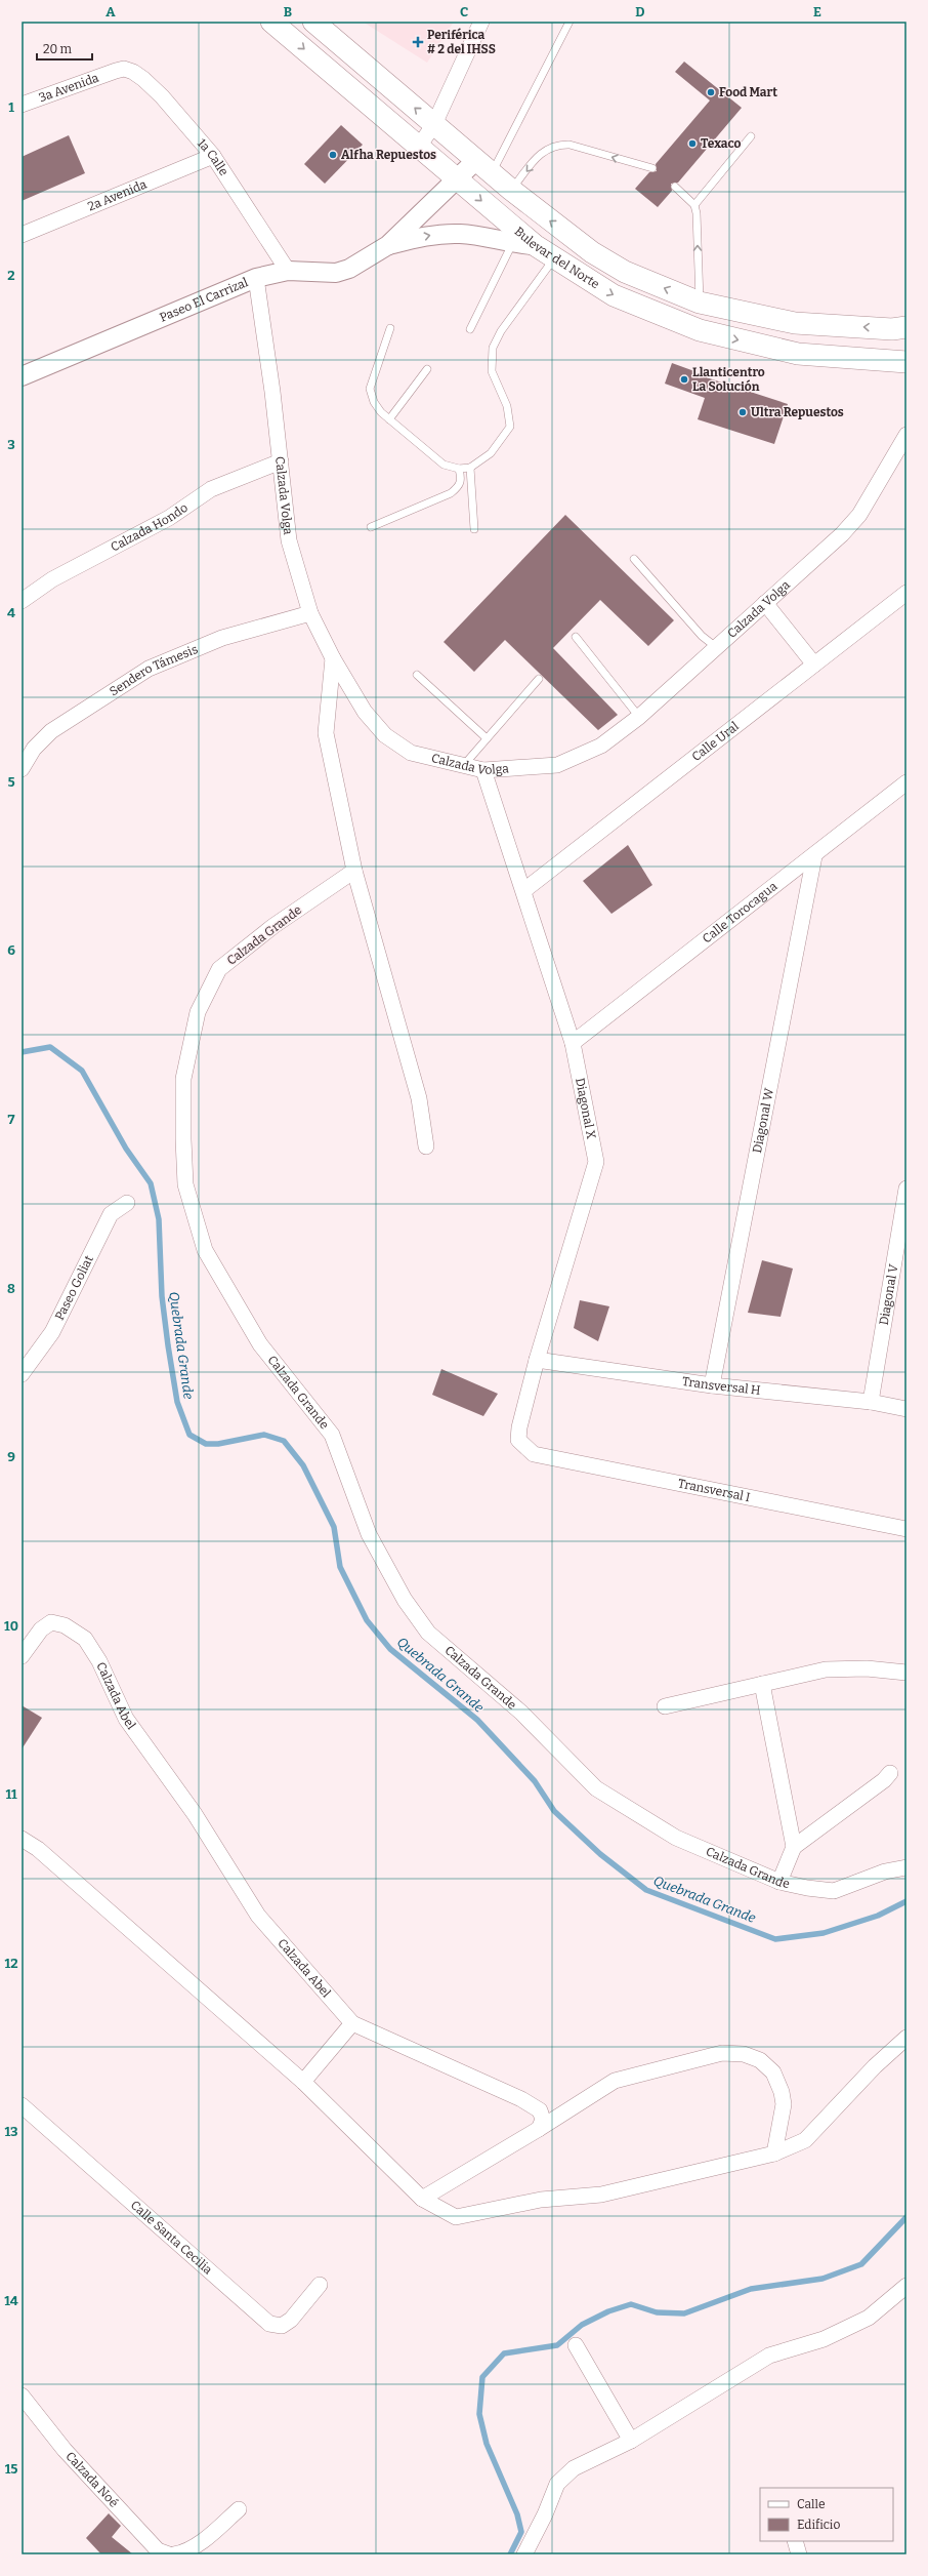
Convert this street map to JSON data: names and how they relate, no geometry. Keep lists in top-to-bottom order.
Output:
{
  "streets": {
    "main road": ["Bulevar del Norte"],
    "street": [
      "3a Avenida",
      "1a Calle",
      "2a Avenida",
      "Paseo El Carrizal",
      "Calzada Volga",
      "Calzada Hondo",
      "Sendero Támesis",
      "Calle Ural",
      "Calle Torocagua",
      "Calzada Grande",
      "Diagonal X",
      "Diagonal W",
      "Paseo Goliat",
      "Diagonal V",
      "Transversal H",
      "Transversal I",
      "Calzada Abel",
      "Calle Santa Cecilia",
      "Calzada Noé"
    ]
  },
  "crossings": [
    ["3a Avenida", "1a Calle"],
    ["1a Calle", "2a Avenida"],
    ["1a Calle", "Paseo El Carrizal"],
    ["Bulevar del Norte", "Paseo El Carrizal"],
    ["Paseo El Carrizal", "Calzada Volga"],
    ["Calzada Volga", "Calzada Hondo"],
    ["Calzada Volga", "Sendero Támesis"],
    ["Calzada Volga", "Diagonal X"],
    ["Calle Ural", "Diagonal X"],
    ["Calle Torocagua", "Diagonal X"],
    ["Calle Torocagua", "Diagonal W"],
    ["Diagonal X", "Transversal H"],
    ["Diagonal X", "Transversal I"],
    ["Diagonal W", "Transversal H"],
    ["Diagonal V", "Transversal H"]
  ],
  "water": ["Quebrada Grande"],
  "places": {
    "health": ["Periférica # 2 del IHSS"],
    "other": [
      "Food Mart",
      "Texaco",
      "Alfha Repuestos",
      "Llanticentro La Solución",
      "Ultra Repuestos"
    ]
  },
  "legend": ["Calle", "Edificio"],
  "scale_bar": "20 m",
  "grid": {
    "columns": [
      "A",
      "B",
      "C",
      "D",
      "E"
    ],
    "rows": [
      "1",
      "2",
      "3",
      "4",
      "5",
      "6",
      "7",
      "8",
      "9",
      "10",
      "11",
      "12",
      "13",
      "14",
      "15"
    ]
  }
}
